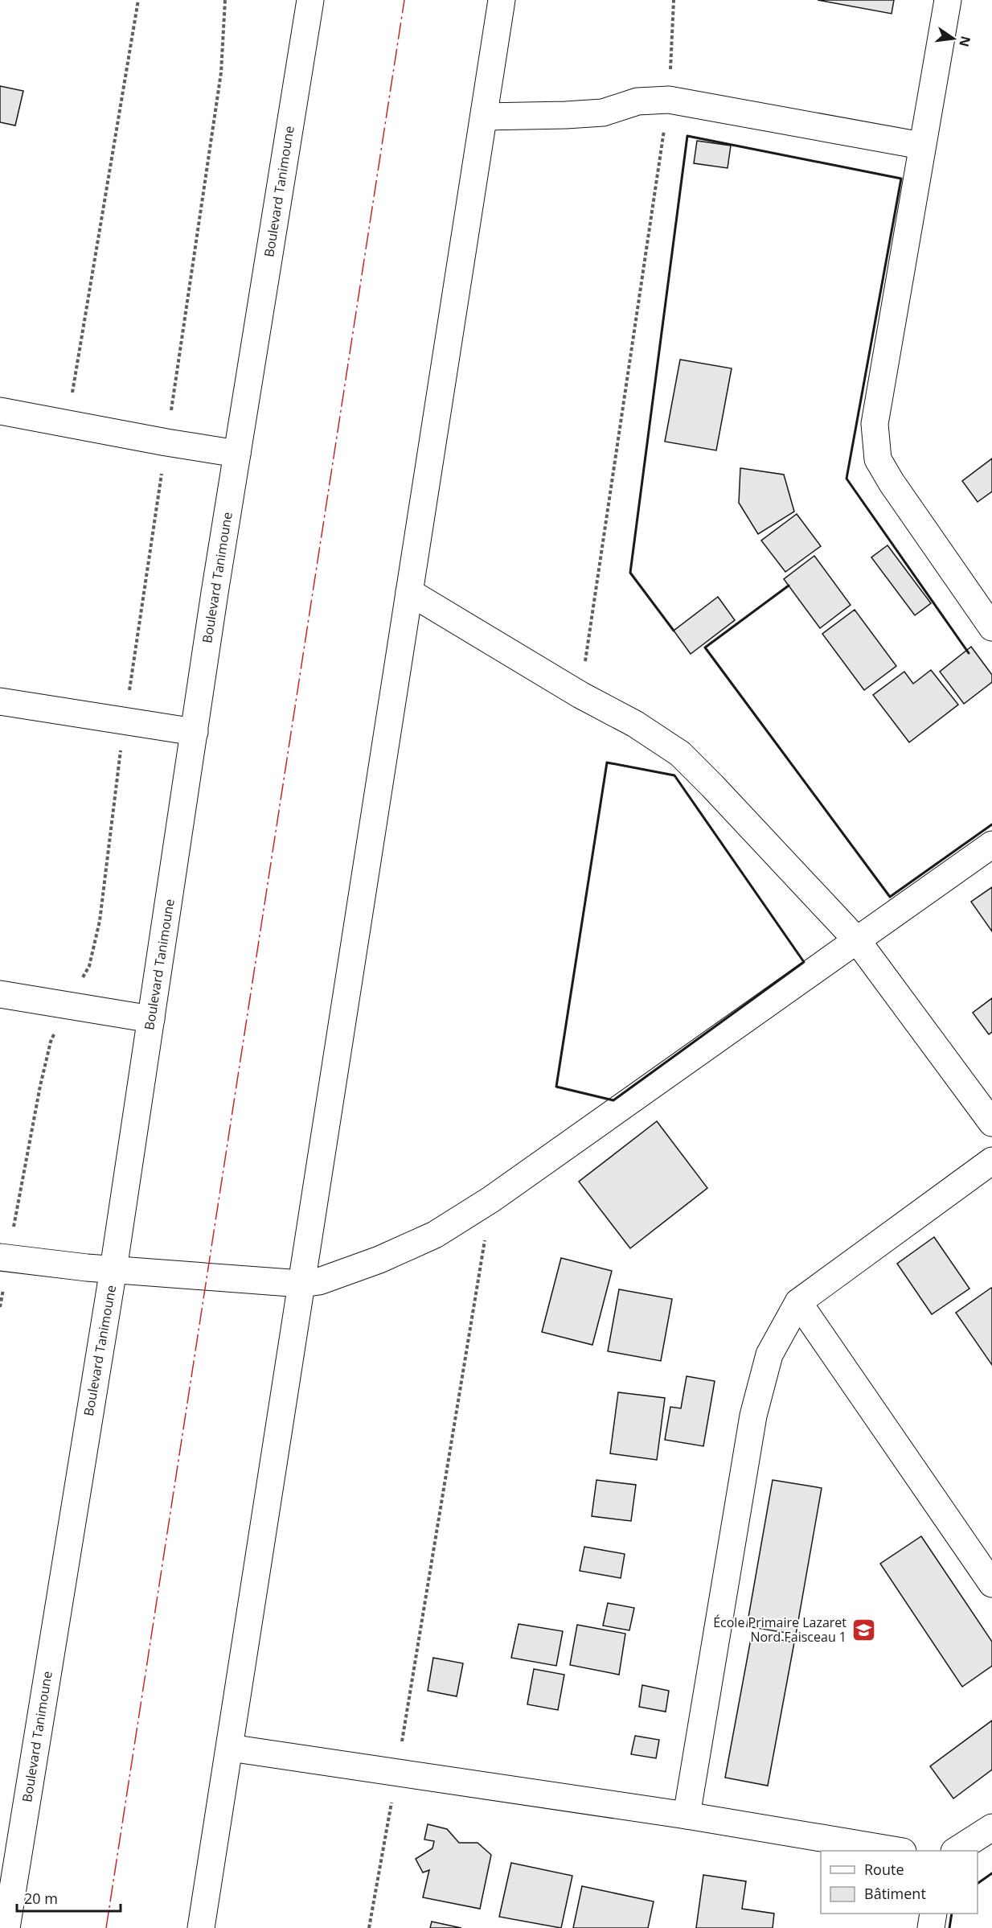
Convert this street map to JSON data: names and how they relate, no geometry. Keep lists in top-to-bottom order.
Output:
{
  "streets": {
    "street": ["Boulevard Tanimoune"]
  },
  "places": {
    "school or university": ["École Primaire Lazaret Nord Faisceau 1"]
  },
  "legend": ["Route", "Bâtiment"],
  "scale_bar": "20 m",
  "north": "right"
}
